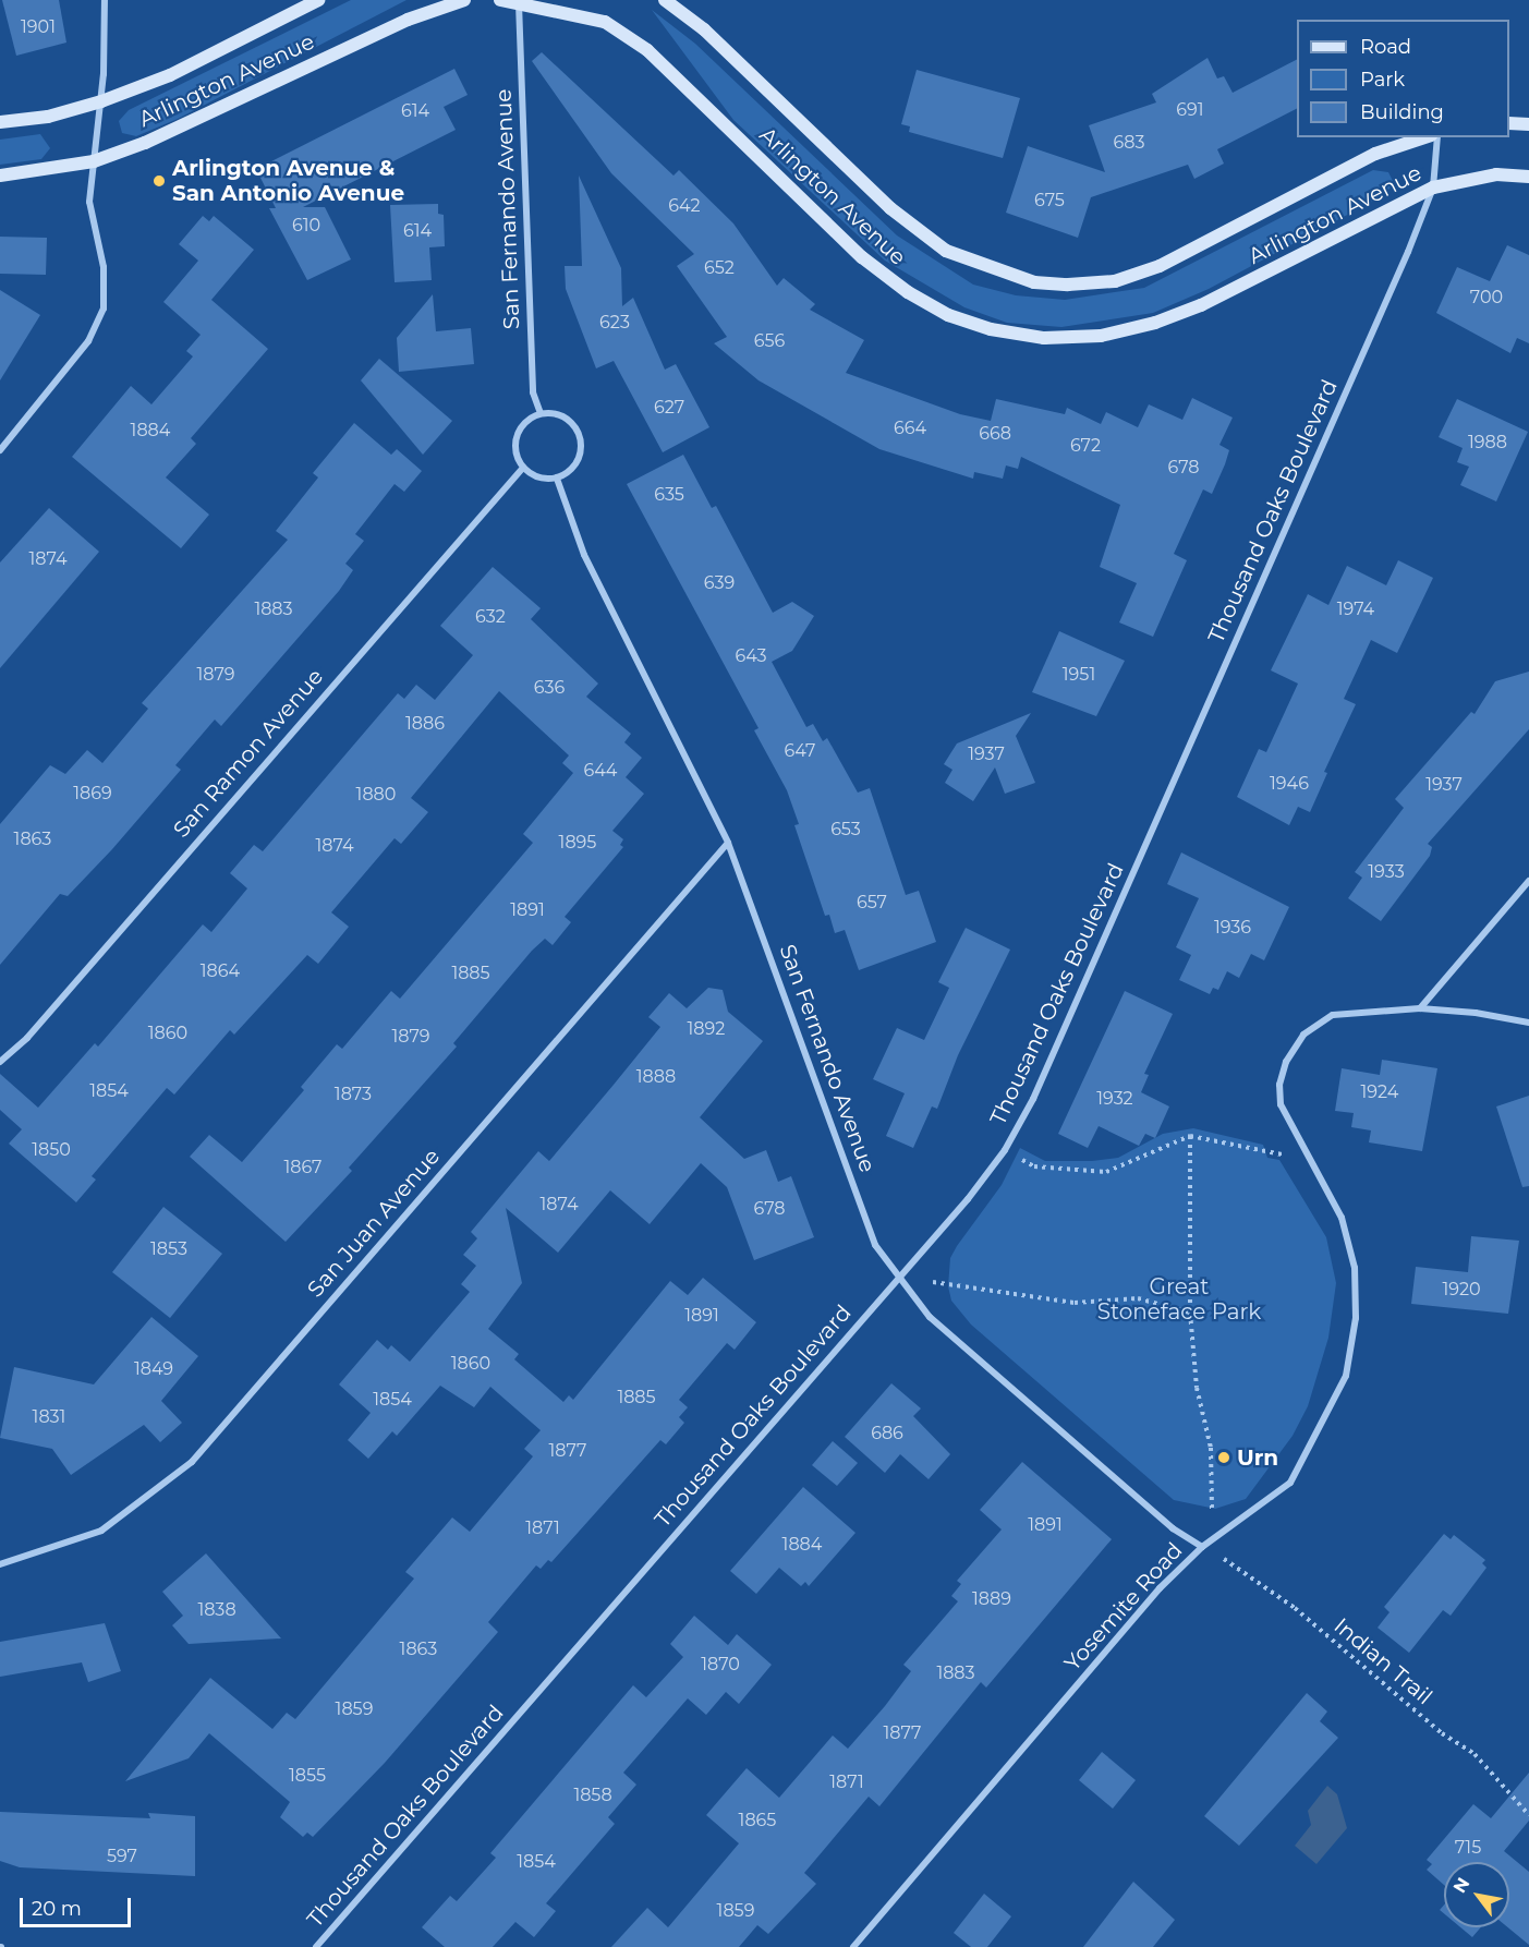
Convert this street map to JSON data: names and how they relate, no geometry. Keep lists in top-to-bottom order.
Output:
{
  "streets": {
    "main road": ["Arlington Avenue"],
    "street": [
      "San Fernando Avenue",
      "Thousand Oaks Boulevard",
      "San Ramon Avenue",
      "San Juan Avenue",
      "Yosemite Road"
    ],
    "path": ["Indian Trail"]
  },
  "crossings": [
    ["Arlington Avenue", "San Fernando Avenue"],
    ["Arlington Avenue", "Thousand Oaks Boulevard"],
    ["San Fernando Avenue", "Thousand Oaks Boulevard"],
    ["San Fernando Avenue", "San Ramon Avenue"],
    ["San Fernando Avenue", "San Juan Avenue"],
    ["San Fernando Avenue", "Yosemite Road"],
    ["San Fernando Avenue", "Indian Trail"],
    ["Yosemite Road", "Indian Trail"]
  ],
  "parks": ["Great Stoneface Park"],
  "places": ["Arlington Avenue & San Antonio Avenue", "Urn"],
  "house_numbers": [
    "1901",
    "691",
    "614",
    "683",
    "675",
    "642",
    "610",
    "614",
    "652",
    "700",
    "623",
    "656",
    "627",
    "664",
    "1884",
    "668",
    "1988",
    "672",
    "678",
    "635",
    "1874",
    "639",
    "1883",
    "1974",
    "632",
    "643",
    "1879",
    "1951",
    "636",
    "1886",
    "647",
    "1937",
    "644",
    "1946",
    "1937",
    "1869",
    "1880",
    "653",
    "1863",
    "1895",
    "1874",
    "1933",
    "657",
    "1891",
    "1936",
    "1864",
    "1885",
    "1892",
    "1860",
    "1879",
    "1888",
    "1854",
    "1924",
    "1873",
    "1932",
    "1850",
    "1867",
    "1874",
    "678",
    "1853",
    "1920",
    "1891",
    "1860",
    "1849",
    "1885",
    "1854",
    "1831",
    "686",
    "1877",
    "1891",
    "1871",
    "1884",
    "1889",
    "1838",
    "1863",
    "1870",
    "1883",
    "1859",
    "1877",
    "1855",
    "1871",
    "1858",
    "1865",
    "715",
    "597",
    "1854",
    "1859"
  ],
  "legend": ["Road", "Park", "Building"],
  "scale_bar": "20 m",
  "north": "top left"
}
